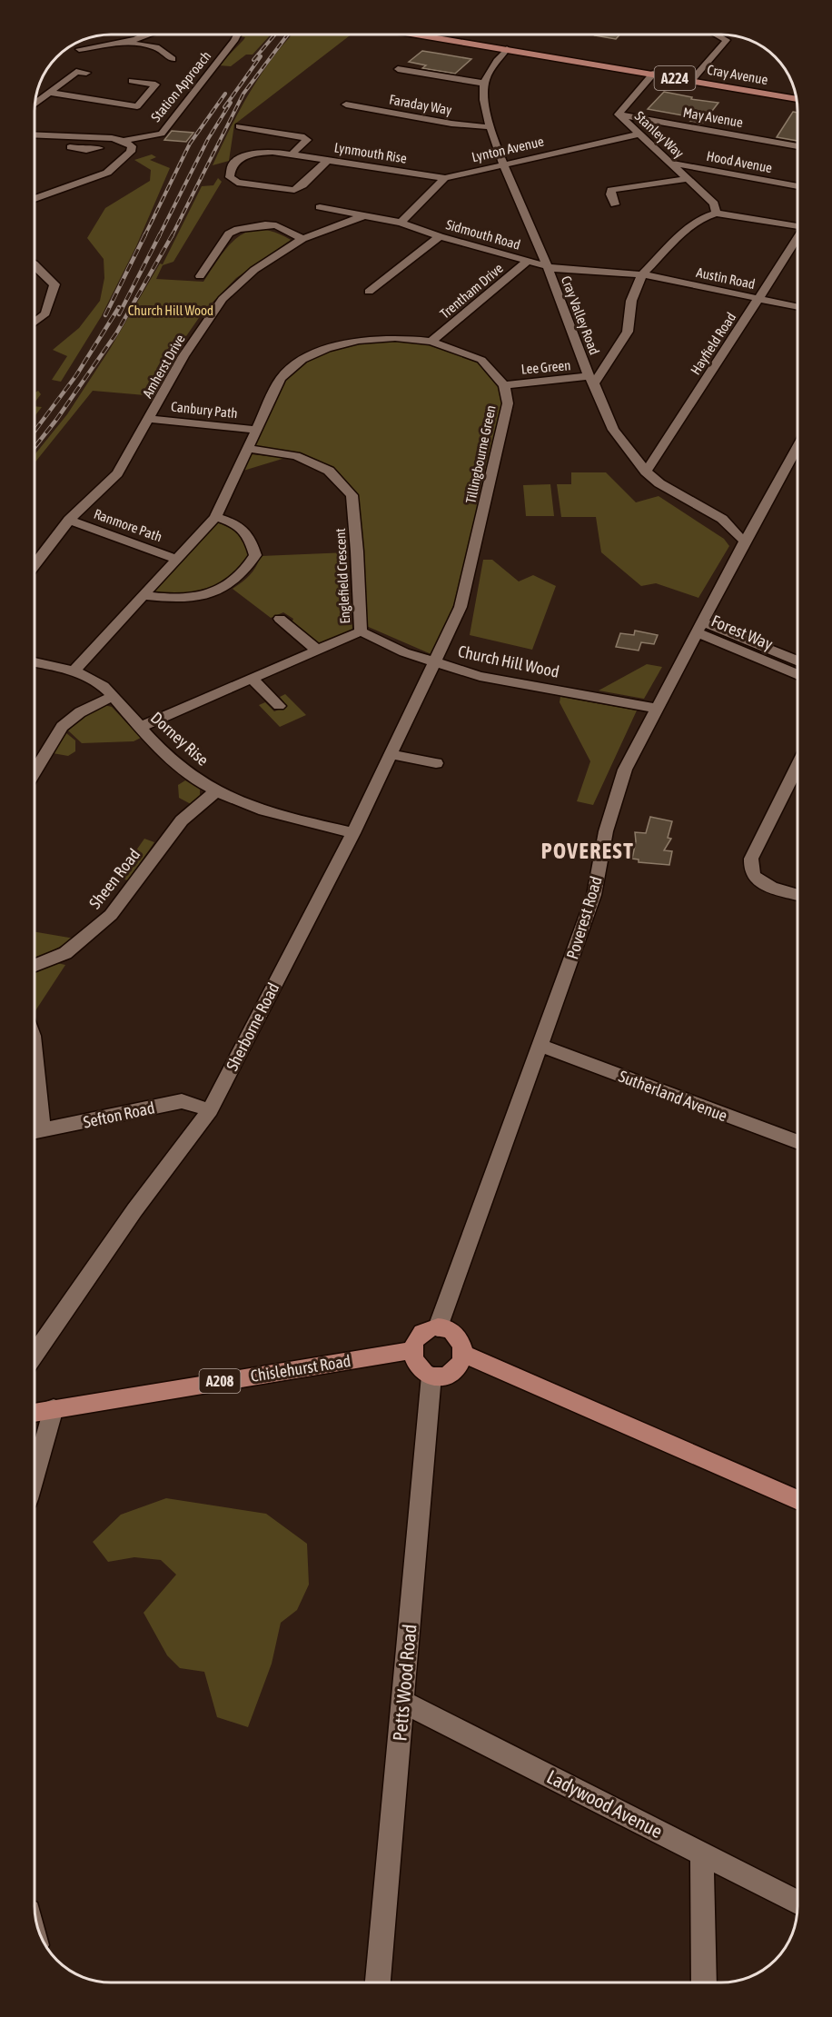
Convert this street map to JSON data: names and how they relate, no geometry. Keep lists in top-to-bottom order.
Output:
{
  "streets": {
    "main road": [
      "Cray Avenue",
      "A224",
      "Chislehurst Road",
      "A208"
    ],
    "street": [
      "Station Approach",
      "Faraday Way",
      "May Avenue",
      "Stanley Way",
      "Lynton Avenue",
      "Lynmouth Rise",
      "Hood Avenue",
      "Sidmouth Road",
      "Austin Road",
      "Trentham Drive",
      "Cray Valley Road",
      "Hayfield Road",
      "Amherst Drive",
      "Lee Green",
      "Canbury Path",
      "Tillingbourne Green",
      "Ranmore Path",
      "Englefield Crescent",
      "Forest Way",
      "Church Hill Wood",
      "Dorney Rise",
      "Sheen Road",
      "Poverest Road",
      "Sherborne Road",
      "Sutherland Avenue",
      "Sefton Road",
      "Petts Wood Road",
      "Ladywood Avenue"
    ]
  },
  "crossings": [
    ["Cray Avenue", "Stanley Way"],
    ["Faraday Way", "Cray Valley Road"],
    ["May Avenue", "Stanley Way"],
    ["Stanley Way", "Lynton Avenue"],
    ["Stanley Way", "Hood Avenue"],
    ["Lynton Avenue", "Lynmouth Rise"],
    ["Lynton Avenue", "Cray Valley Road"],
    ["Sidmouth Road", "Austin Road"],
    ["Sidmouth Road", "Trentham Drive"],
    ["Sidmouth Road", "Cray Valley Road"],
    ["Sidmouth Road", "Amherst Drive"],
    ["Austin Road", "Hayfield Road"],
    ["Trentham Drive", "Tillingbourne Green"],
    ["Cray Valley Road", "Hayfield Road"],
    ["Cray Valley Road", "Lee Green"],
    ["Cray Valley Road", "Poverest Road"],
    ["Amherst Drive", "Canbury Path"],
    ["Amherst Drive", "Ranmore Path"],
    ["Lee Green", "Tillingbourne Green"],
    ["Canbury Path", "Tillingbourne Green"],
    ["Tillingbourne Green", "Ranmore Path"],
    ["Tillingbourne Green", "Englefield Crescent"],
    ["Tillingbourne Green", "Church Hill Wood"],
    ["Tillingbourne Green", "Dorney Rise"],
    ["Tillingbourne Green", "Sherborne Road"],
    ["Englefield Crescent", "Church Hill Wood"],
    ["Englefield Crescent", "Dorney Rise"],
    ["Forest Way", "Poverest Road"],
    ["Church Hill Wood", "Poverest Road"],
    ["Church Hill Wood", "Sherborne Road"],
    ["Dorney Rise", "Sheen Road"],
    ["Dorney Rise", "Sherborne Road"],
    ["Poverest Road", "Sutherland Avenue"],
    ["Poverest Road", "Chislehurst Road"],
    ["Poverest Road", "Petts Wood Road"],
    ["Sherborne Road", "Sefton Road"],
    ["Chislehurst Road", "Petts Wood Road"],
    ["Petts Wood Road", "Ladywood Avenue"]
  ],
  "districts": ["POVEREST"],
  "parks": ["Church Hill Wood"]
}
